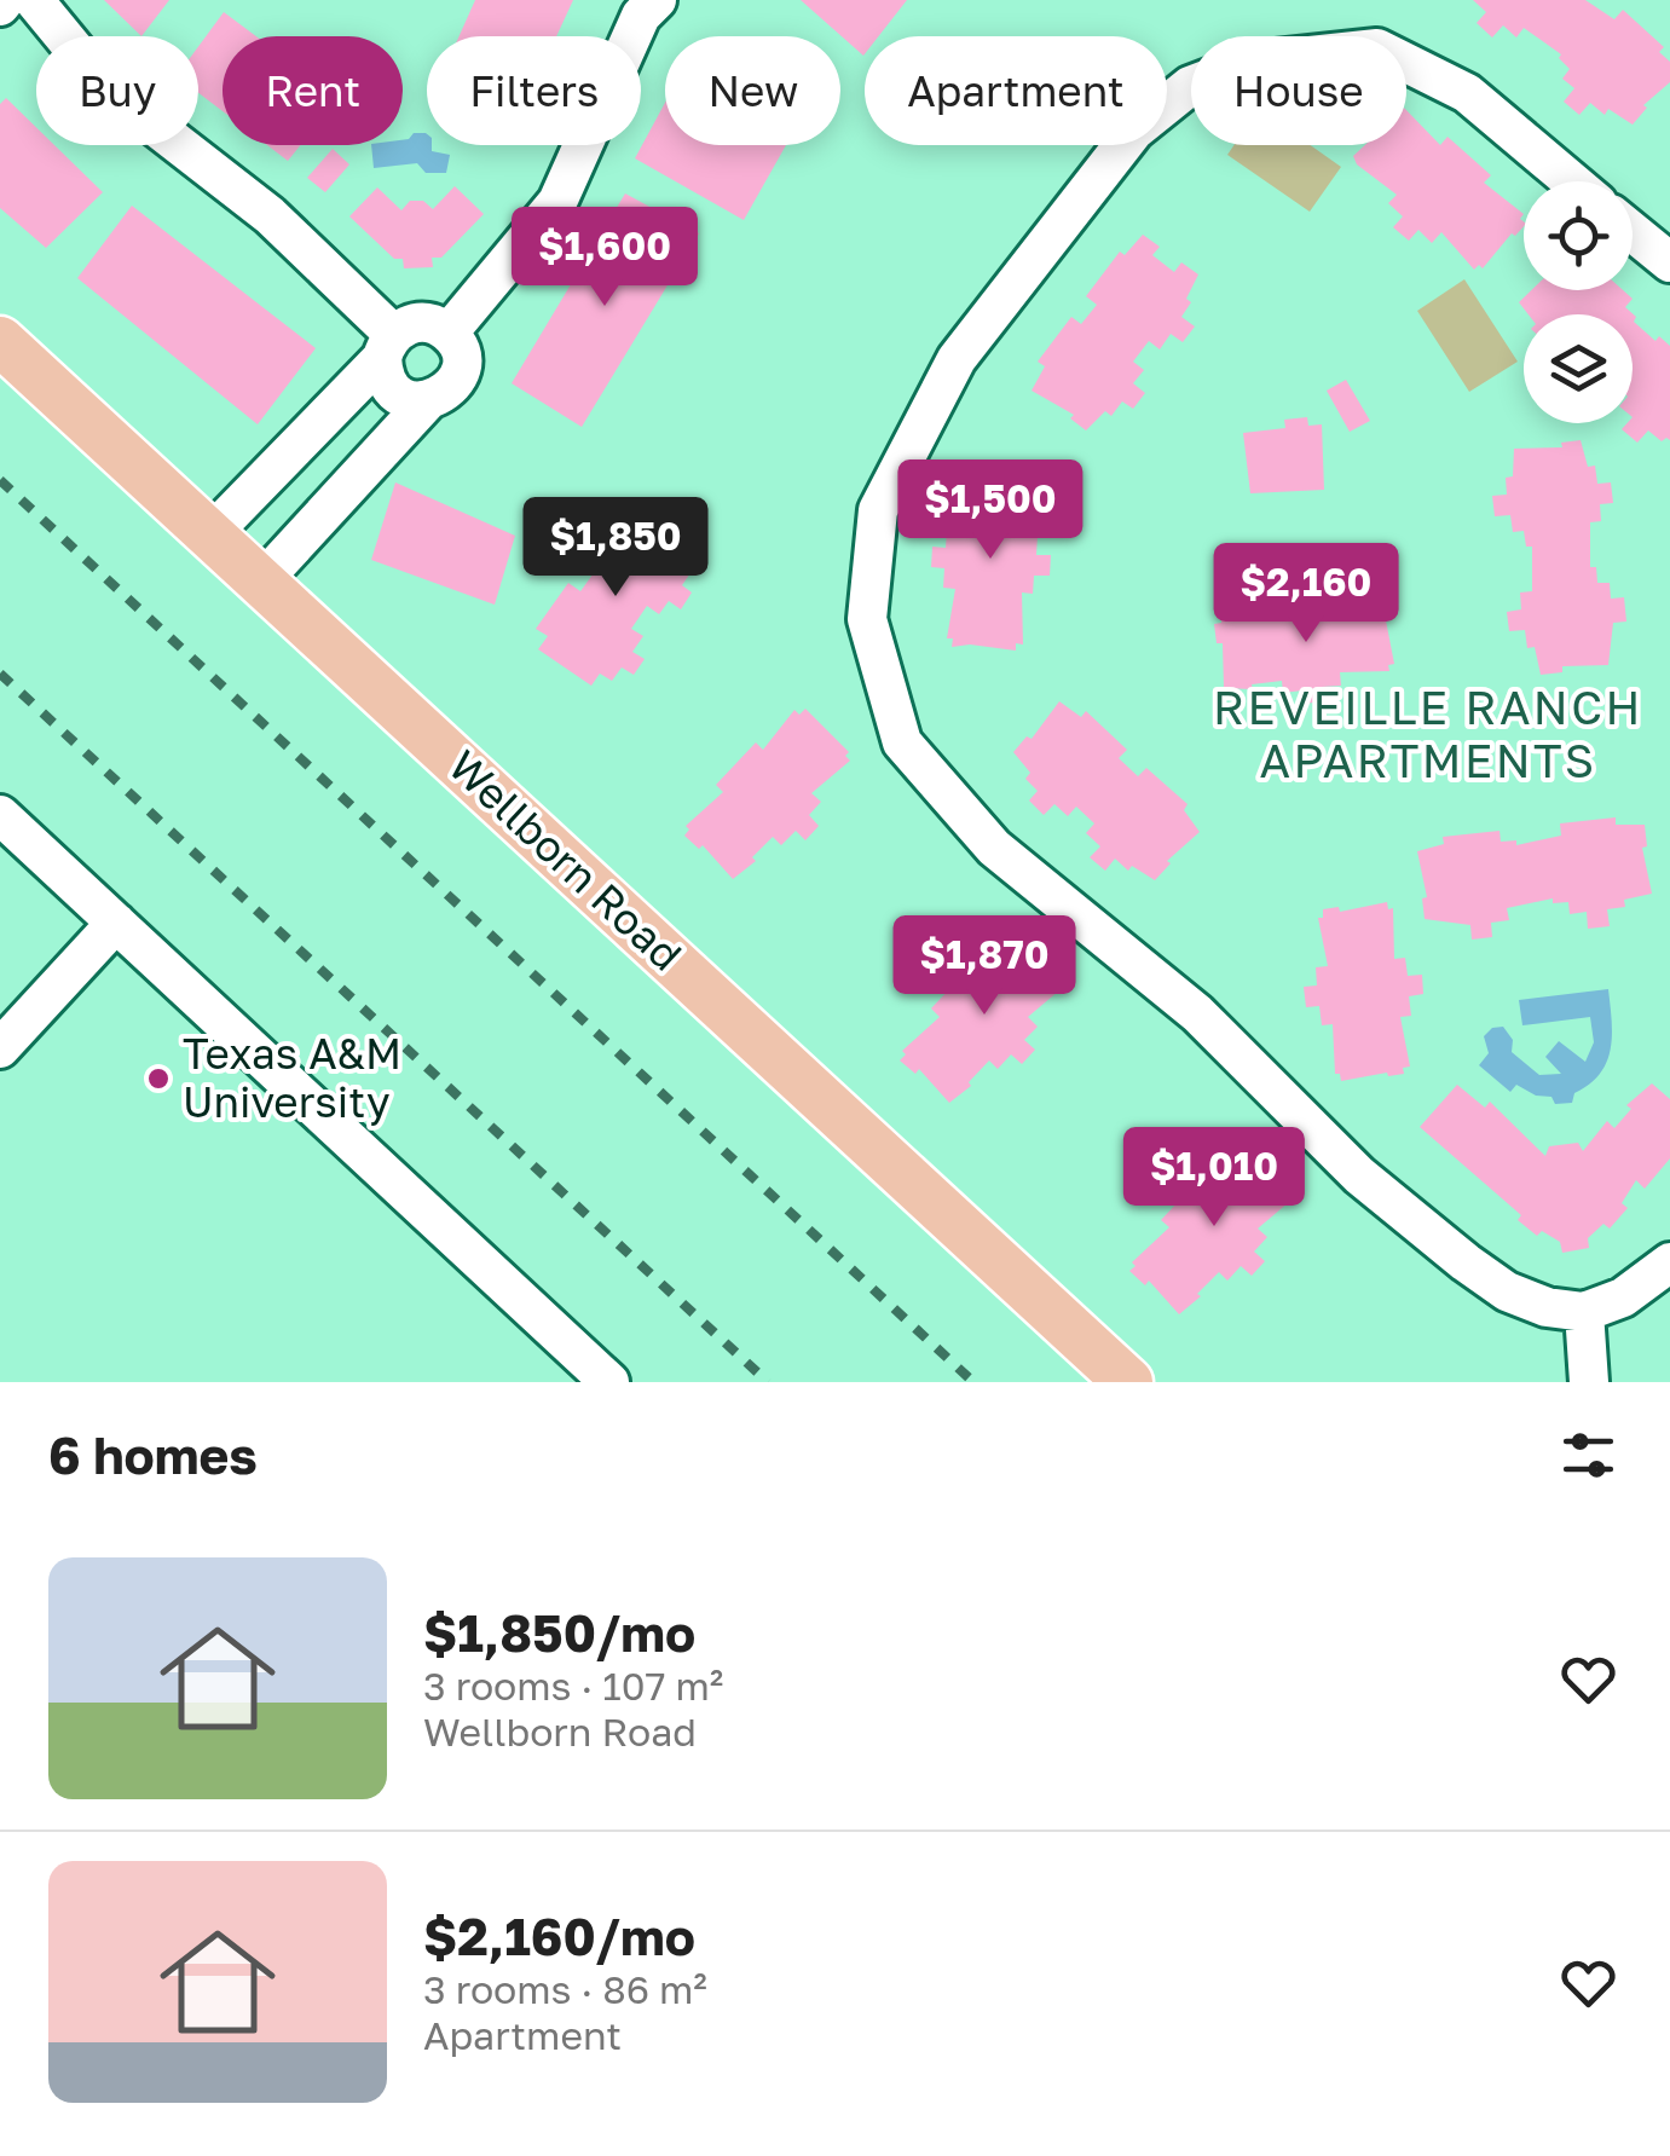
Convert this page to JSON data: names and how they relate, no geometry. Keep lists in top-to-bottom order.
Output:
{
  "streets": {
    "main road": ["Wellborn Road"]
  },
  "districts": ["REVEILLE RANCH APARTMENTS"],
  "places": ["Texas A&M University"],
  "page": {
    "chip": [
      "Buy",
      "Rent",
      "Filters",
      "New",
      "Apartment",
      "House"
    ],
    "price": [
      "$1,600",
      "$1,500",
      "$1,850",
      "$2,160",
      "$1,870",
      "$1,010"
    ],
    "heading": "6 homes",
    "list": [
      {
        "name": "$1,850/mo",
        "note": "3 rooms · 107 m² · Wellborn Road"
      },
      {
        "name": "$2,160/mo",
        "note": "3 rooms · 86 m² · Apartment"
      }
    ]
  }
}
